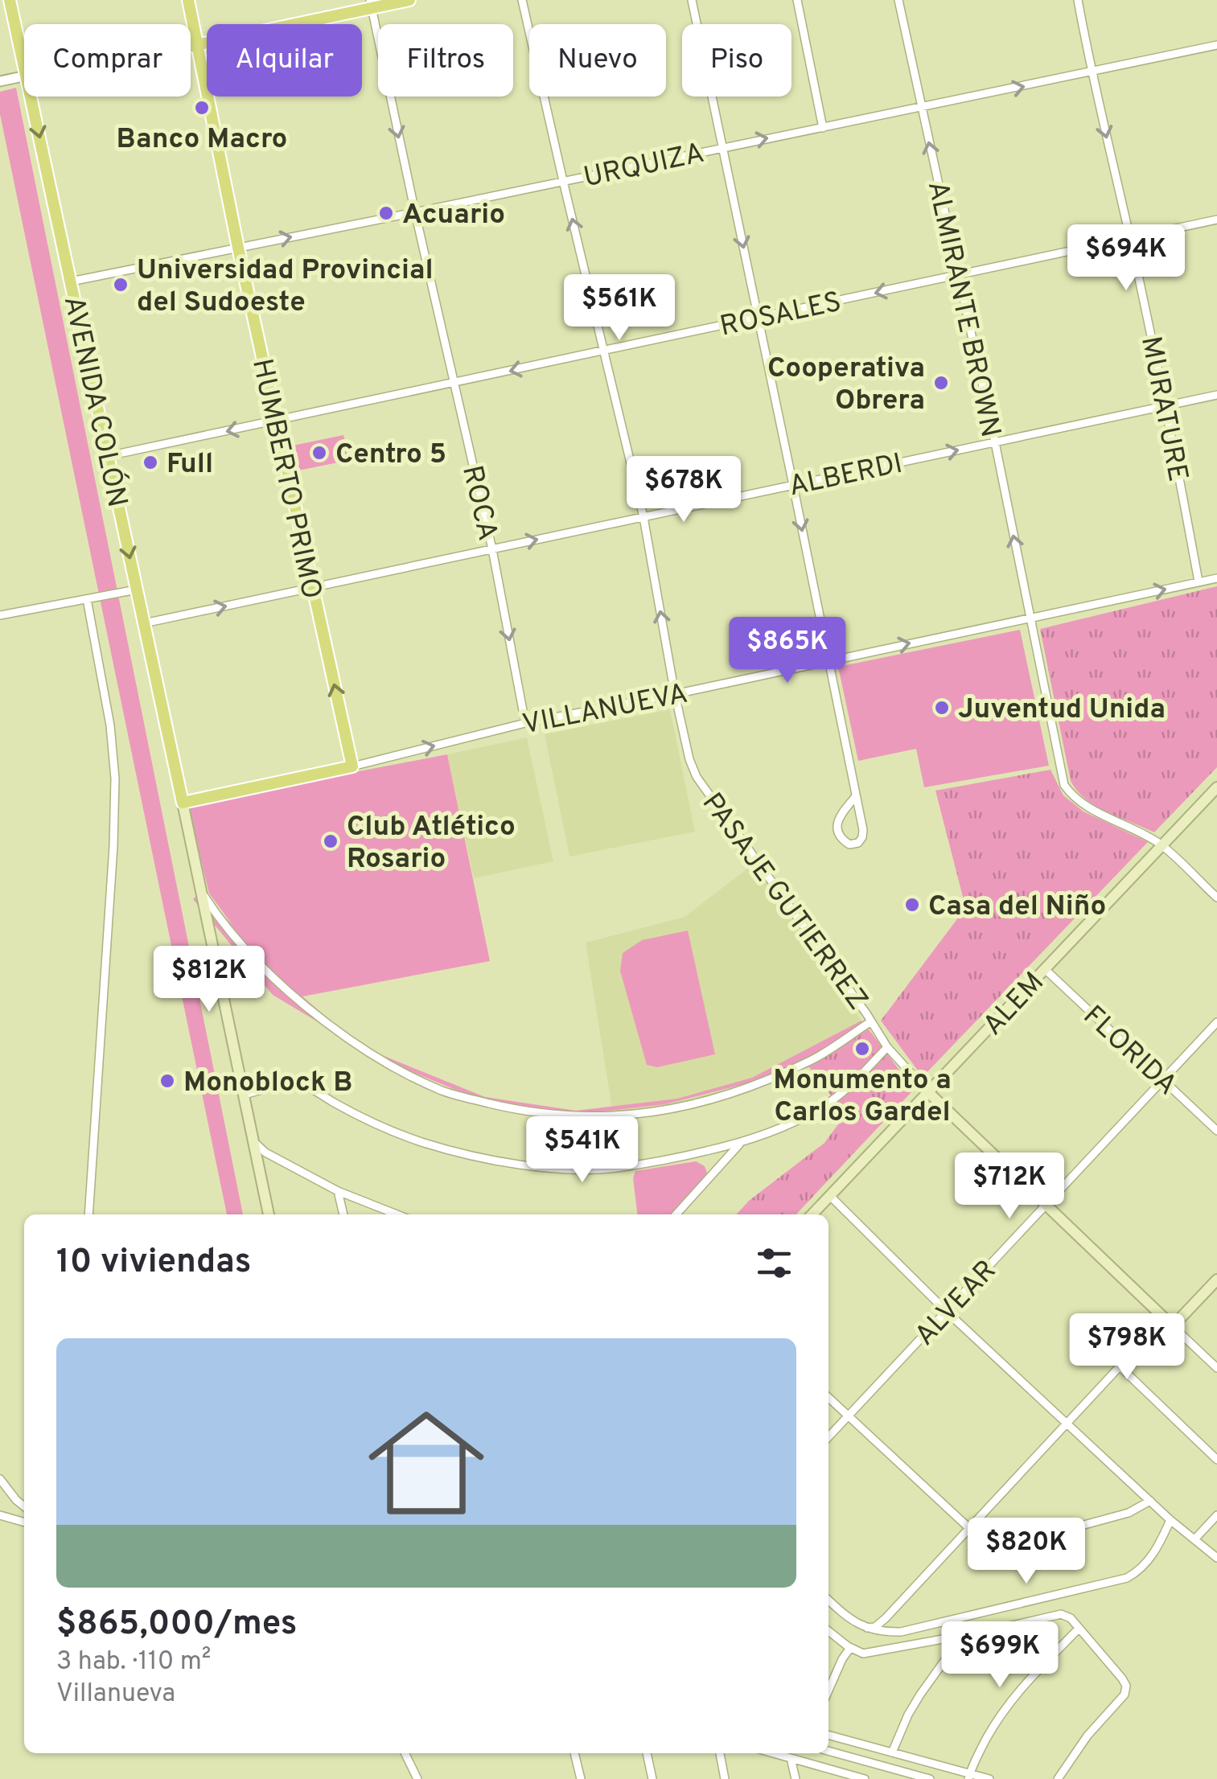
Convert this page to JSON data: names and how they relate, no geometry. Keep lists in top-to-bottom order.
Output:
{
  "streets": {
    "main road": [
      "AVENIDA COLÓN",
      "HUMBERTO PRIMO",
      "VILLANUEVA",
      "ALEM"
    ],
    "street": [
      "URQUIZA",
      "ALMIRANTE BROWN",
      "ROSALES",
      "MURATURE",
      "ALBERDI",
      "ROCA",
      "PASAJE GUTIERREZ",
      "FLORIDA",
      "ALVEAR"
    ]
  },
  "crossings": [
    ["URQUIZA", "ALMIRANTE BROWN"],
    ["URQUIZA", "AVENIDA COLÓN"],
    ["URQUIZA", "MURATURE"],
    ["URQUIZA", "HUMBERTO PRIMO"],
    ["URQUIZA", "ROCA"],
    ["URQUIZA", "PASAJE GUTIERREZ"],
    ["ALMIRANTE BROWN", "ROSALES"],
    ["ALMIRANTE BROWN", "ALBERDI"],
    ["ALMIRANTE BROWN", "VILLANUEVA"],
    ["ALMIRANTE BROWN", "ALEM"],
    ["ROSALES", "AVENIDA COLÓN"],
    ["ROSALES", "MURATURE"],
    ["ROSALES", "HUMBERTO PRIMO"],
    ["ROSALES", "ROCA"],
    ["ROSALES", "PASAJE GUTIERREZ"],
    ["AVENIDA COLÓN", "ALBERDI"],
    ["AVENIDA COLÓN", "VILLANUEVA"],
    ["MURATURE", "ALBERDI"],
    ["MURATURE", "VILLANUEVA"],
    ["ALBERDI", "HUMBERTO PRIMO"],
    ["ALBERDI", "ROCA"],
    ["ALBERDI", "PASAJE GUTIERREZ"],
    ["HUMBERTO PRIMO", "VILLANUEVA"],
    ["ROCA", "VILLANUEVA"],
    ["VILLANUEVA", "PASAJE GUTIERREZ"],
    ["PASAJE GUTIERREZ", "ALEM"],
    ["ALEM", "FLORIDA"],
    ["FLORIDA", "ALVEAR"]
  ],
  "one_way": [
    "URQUIZA",
    "ALMIRANTE BROWN",
    "ROSALES",
    "AVENIDA COLÓN",
    "ALBERDI",
    "ROCA",
    "VILLANUEVA"
  ],
  "places": [
    "Banco Macro",
    "Acuario",
    "Universidad Provincial del Sudoeste",
    "Cooperativa Obrera",
    "Centro 5",
    "Full",
    "Juventud Unida",
    "Club Atlético Rosario",
    "Casa del Niño",
    "Monumento a Carlos Gardel",
    "Monoblock B"
  ],
  "page": {
    "chip": [
      "Comprar",
      "Alquilar",
      "Filtros",
      "Nuevo",
      "Piso"
    ],
    "price": [
      "$694K",
      "$561K",
      "$678K",
      "$865K",
      "$812K",
      "$541K",
      "$712K",
      "$798K",
      "$820K",
      "$699K"
    ],
    "heading": "10 viviendas",
    "list": [
      {
        "name": "$865,000/mes",
        "note": "3 hab. · 110 m² · Villanueva"
      }
    ]
  }
}
